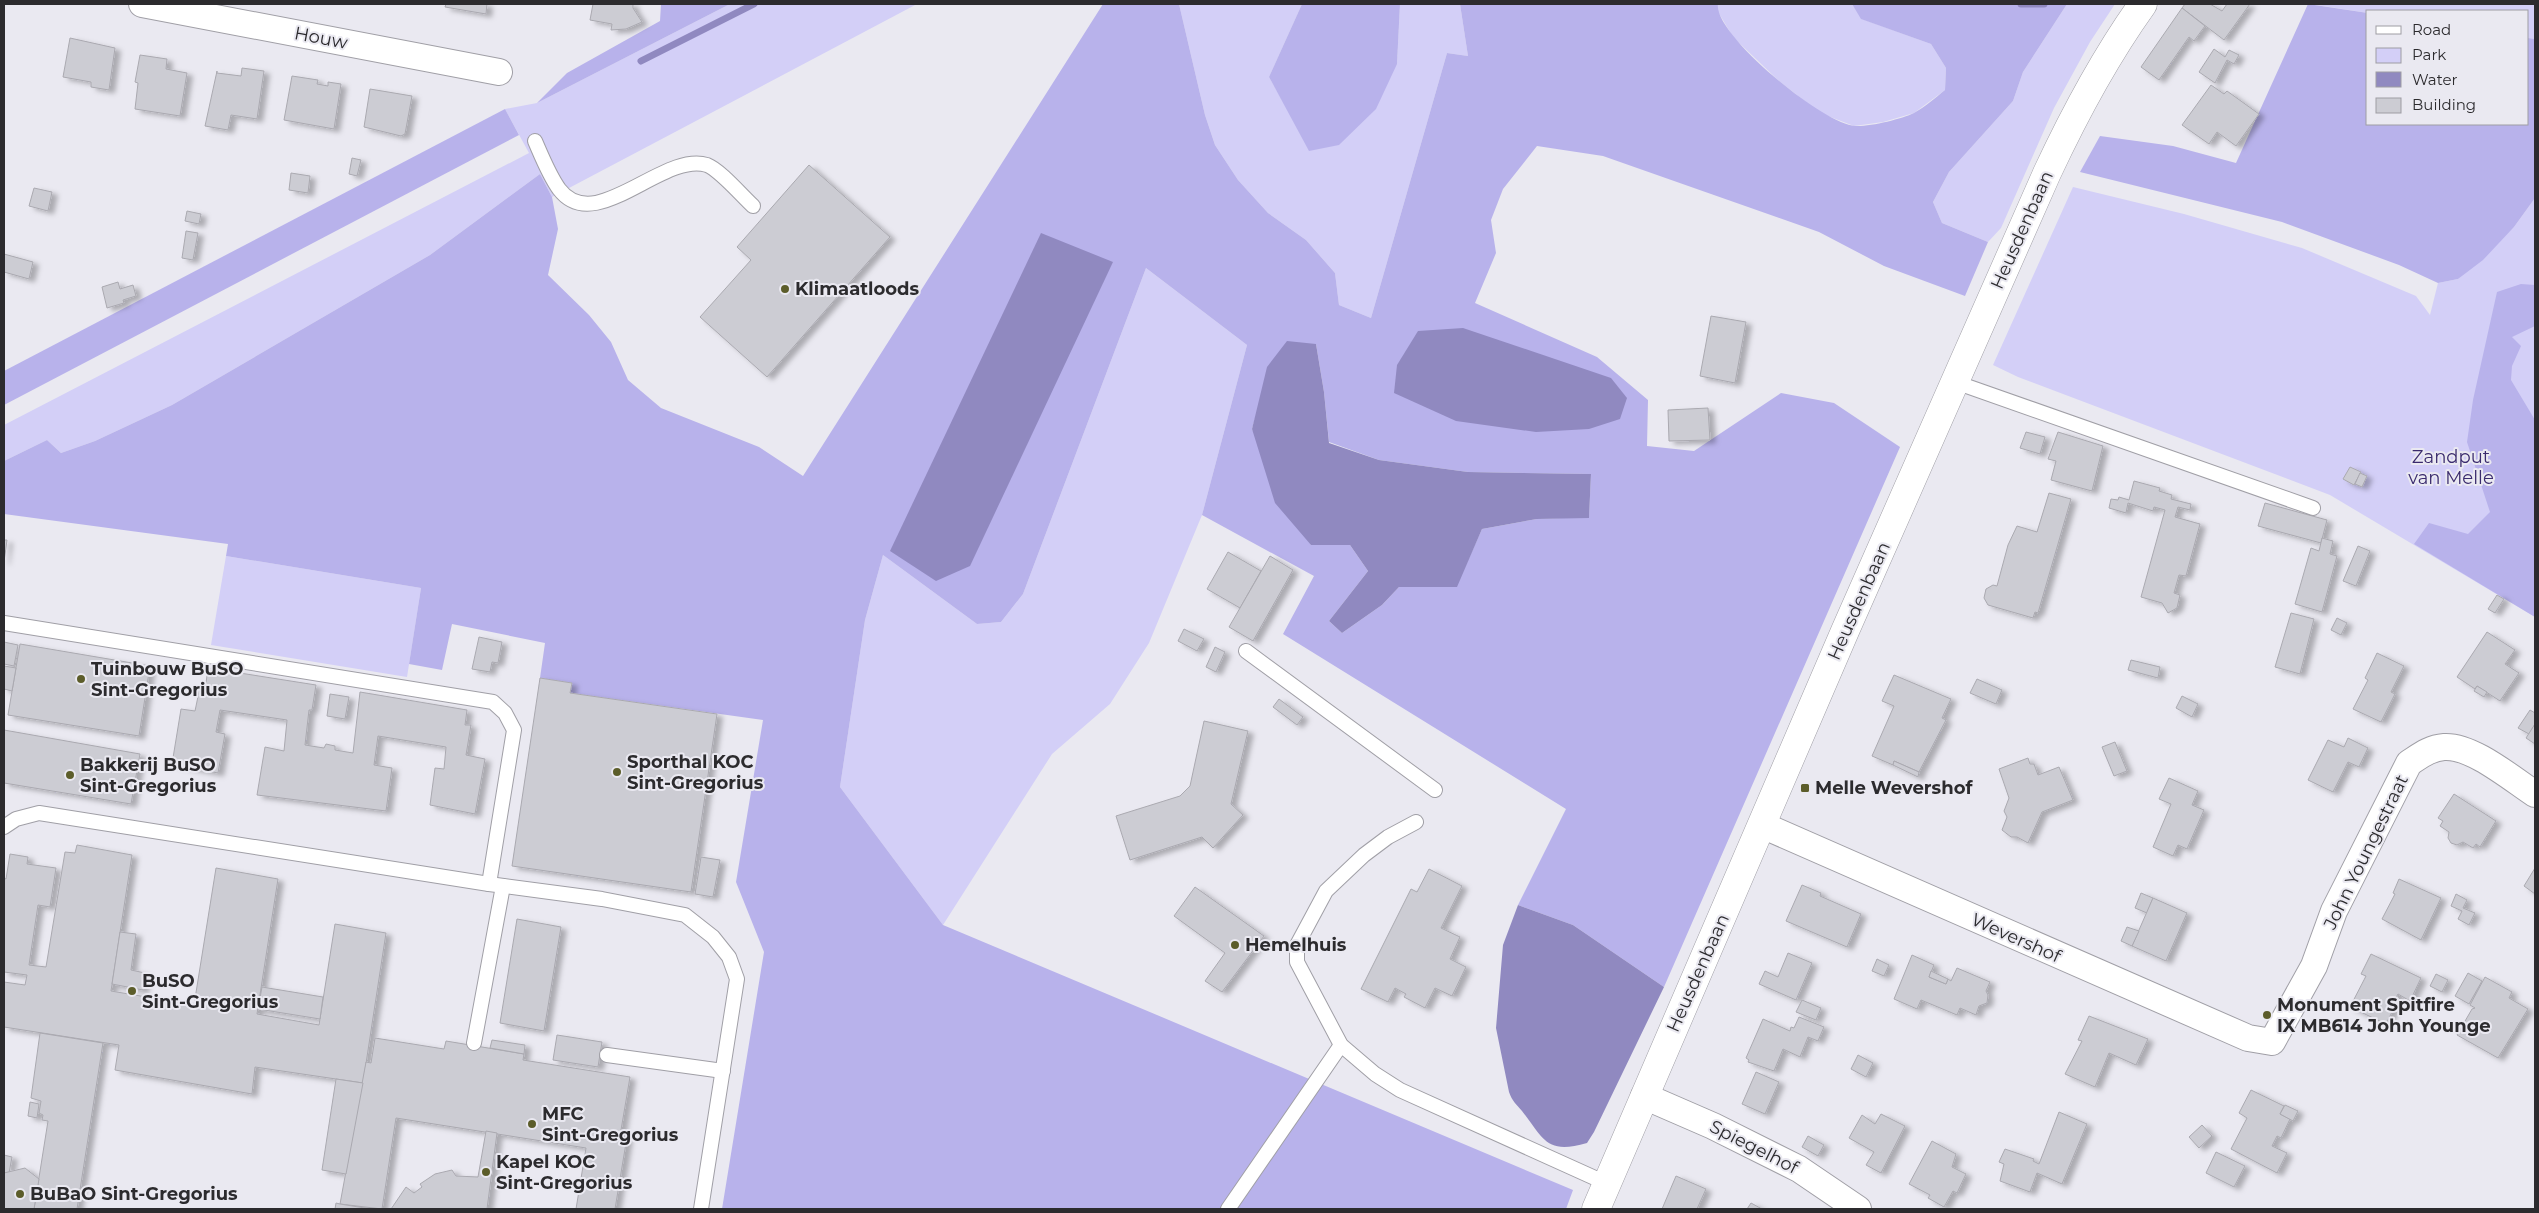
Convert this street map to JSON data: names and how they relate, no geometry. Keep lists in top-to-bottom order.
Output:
{
  "streets": {
    "main road": ["Heusdenbaan"],
    "street": [
      "Houw",
      "John Youngestraat",
      "Wevershof",
      "Spiegelhof"
    ]
  },
  "crossings": [
    ["Heusdenbaan", "Wevershof"],
    ["Heusdenbaan", "Spiegelhof"],
    ["John Youngestraat", "Wevershof"]
  ],
  "parks": ["Zandput van Melle"],
  "places": {
    "other": [
      "Klimaatloods",
      "Tuinbouw BuSO Sint-Gregorius",
      "Sporthal KOC Sint-Gregorius",
      "Bakkerij BuSO Sint-Gregorius",
      "Hemelhuis",
      "BuSO Sint-Gregorius",
      "Monument Spitfire IX MB614 John Younge",
      "MFC Sint-Gregorius",
      "Kapel KOC Sint-Gregorius",
      "BuBaO Sint-Gregorius"
    ],
    "transit": ["Melle Wevershof"]
  },
  "legend": [
    "Road",
    "Park",
    "Water",
    "Building"
  ]
}
